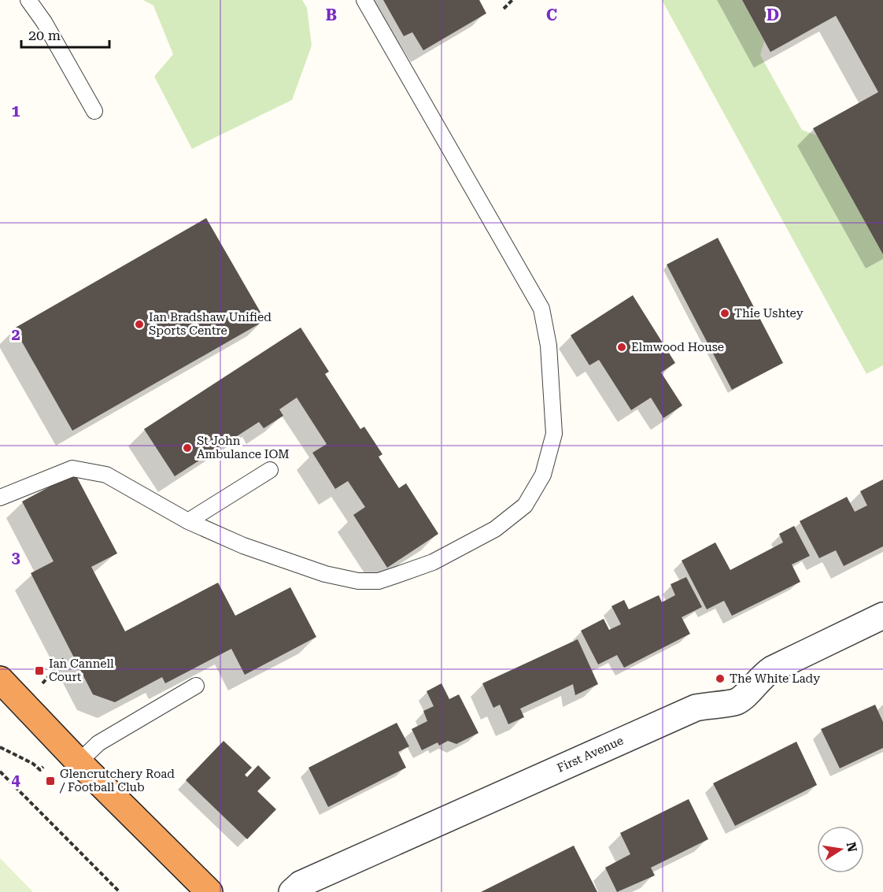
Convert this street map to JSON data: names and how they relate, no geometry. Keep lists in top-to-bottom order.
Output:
{
  "streets": {
    "street": ["First Avenue"]
  },
  "places": {
    "other": [
      "Thie Ushtey",
      "Ian Bradshaw Unified Sports Centre",
      "Elmwood House",
      "St John Ambulance IOM",
      "The White Lady"
    ],
    "transit": ["Ian Cannell Court", "Glencrutchery Road / Football Club"]
  },
  "scale_bar": "20 m",
  "north": "right",
  "grid": {
    "columns": ["B", "C", "D"],
    "rows": [
      "1",
      "2",
      "3",
      "4"
    ]
  }
}
